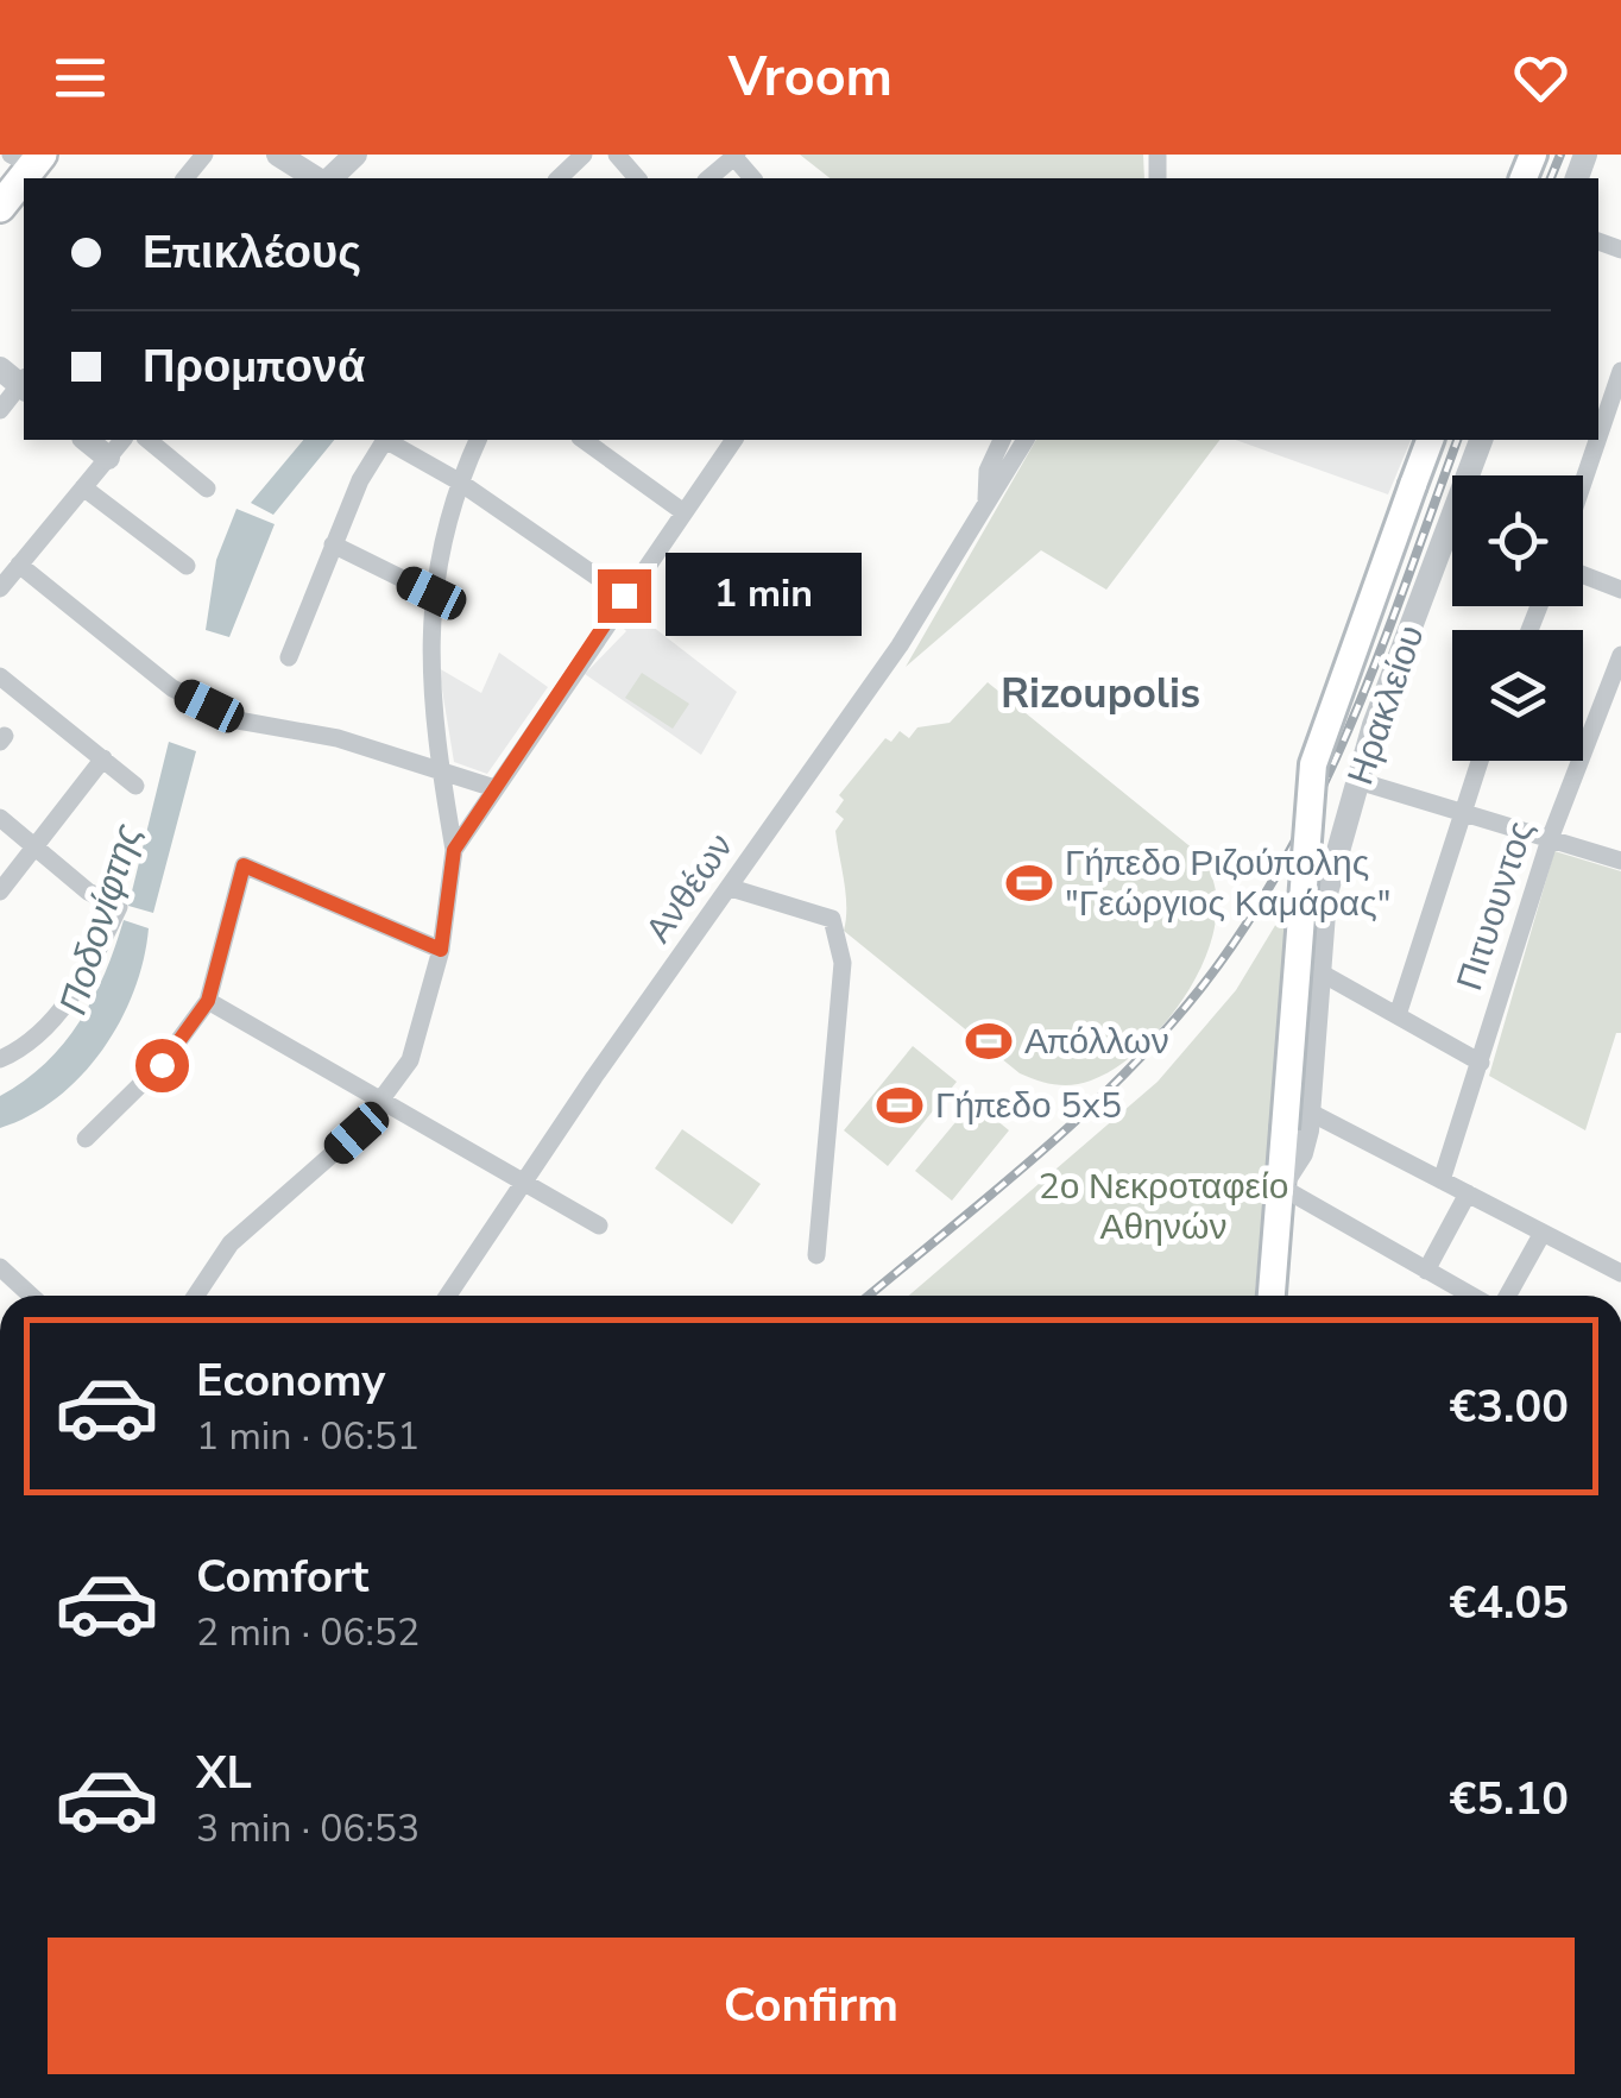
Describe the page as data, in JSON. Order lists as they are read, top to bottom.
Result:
{
  "streets": {
    "main road": ["Ηρακλείου"],
    "street": ["Ανθέων", "Πιτυουντος"]
  },
  "districts": ["Rizoupolis"],
  "water": ["Ποδονίφτης"],
  "parks": ["2ο Νεκροταφείο Αθηνών"],
  "places": {
    "sports": ["Γήπεδο Ριζούπολης \"Γεώργιος Καμάρας\"", "Απόλλων", "Γήπεδο 5x5"]
  },
  "page": {
    "header": "Vroom",
    "banner": ["Επικλέους", "Προμπονά"],
    "bubble": "1 min",
    "list": [
      {
        "name": "Economy",
        "note": "1 min · 06:51",
        "value": "€3.00"
      },
      {
        "name": "Comfort",
        "note": "2 min · 06:52",
        "value": "€4.05"
      },
      {
        "name": "XL",
        "note": "3 min · 06:53",
        "value": "€5.10"
      }
    ],
    "buttons": "Confirm"
  }
}
